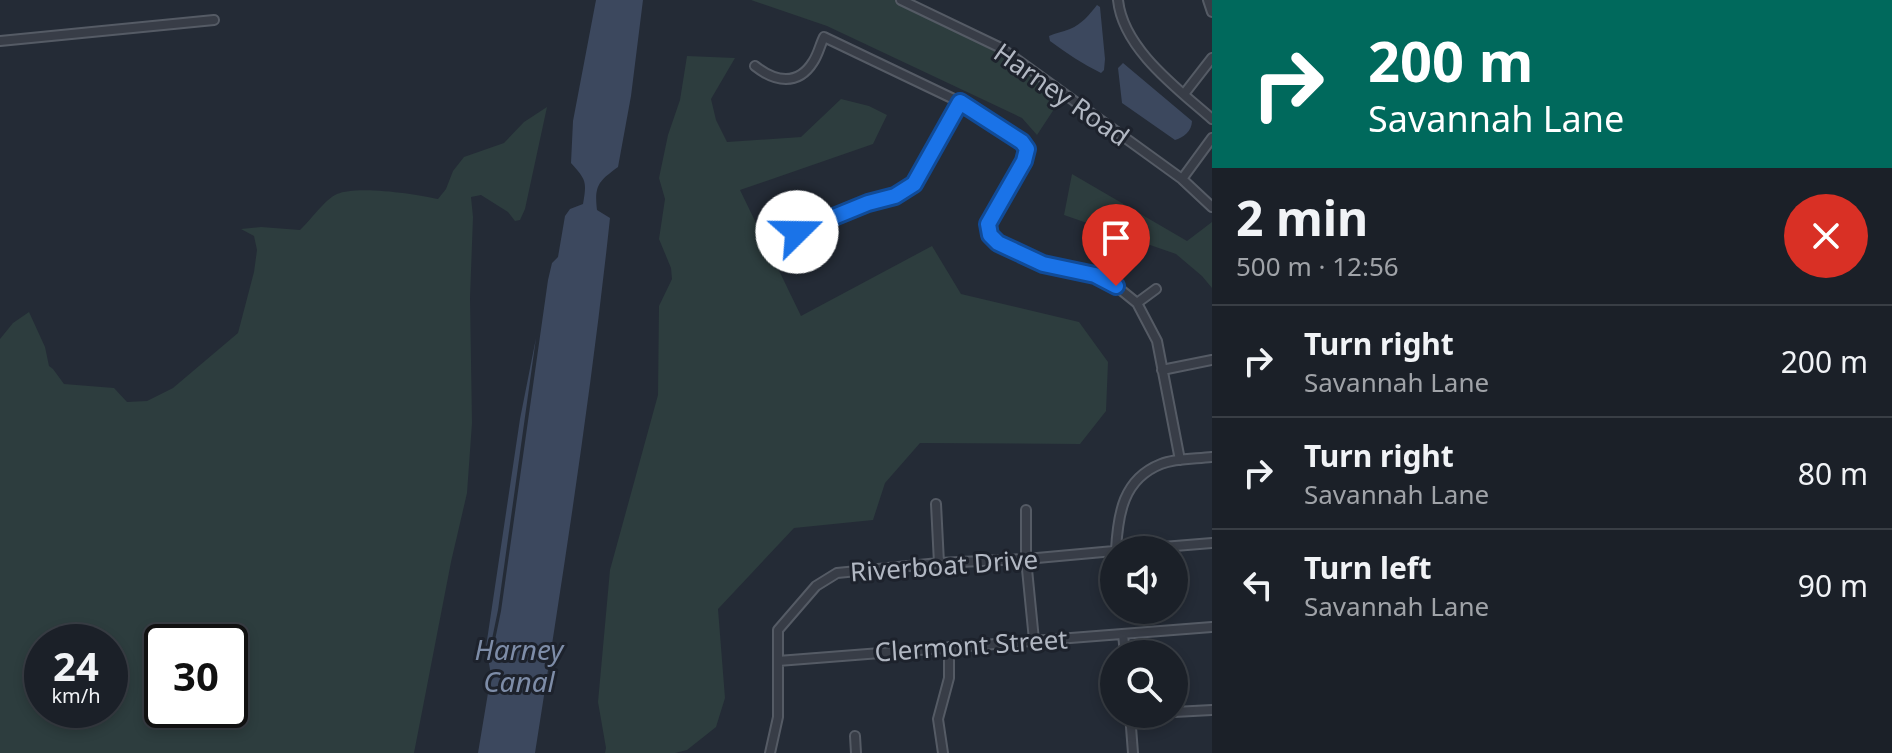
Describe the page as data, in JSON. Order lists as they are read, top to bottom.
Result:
{
  "streets": {
    "street": ["Harney Road", "Riverboat Drive", "Clermont Street"]
  },
  "crossings": [
    ["Riverboat Drive", "Clermont Street"]
  ],
  "water": ["Harney Canal"],
  "page": {
    "turn": ["200 m", "Savannah Lane"],
    "heading": ["2 min", "500 m · 12:56"],
    "list": [
      {
        "name": "Turn right",
        "note": "Savannah Lane",
        "value": "200 m"
      },
      {
        "name": "Turn right",
        "note": "Savannah Lane",
        "value": "80 m"
      },
      {
        "name": "Turn left",
        "note": "Savannah Lane",
        "value": "90 m"
      }
    ],
    "speed": "24 km/h",
    "limit": "30"
  }
}
